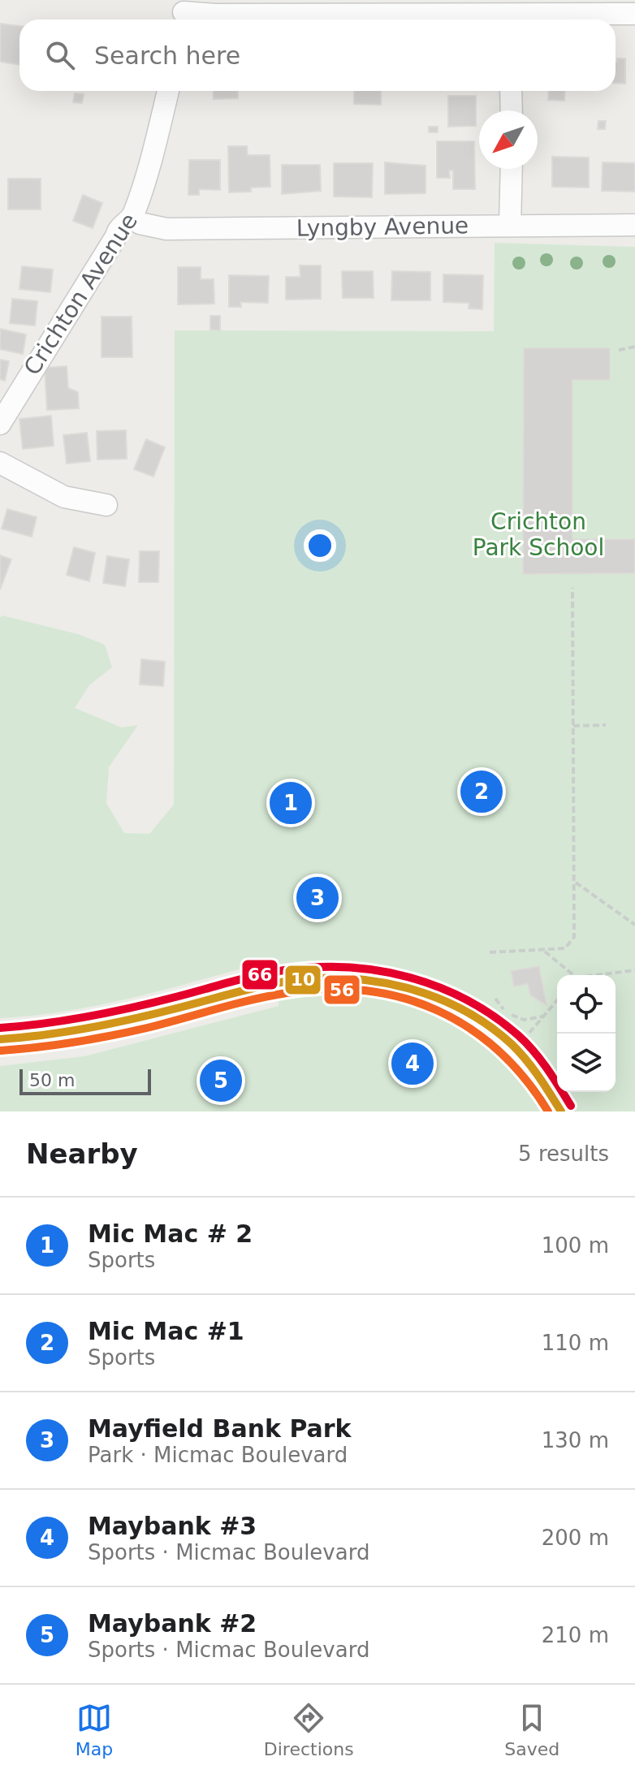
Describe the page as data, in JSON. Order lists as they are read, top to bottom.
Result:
{
  "streets": {
    "street": ["Lyngby Avenue", "Crichton Avenue"]
  },
  "crossings": [
    ["Lyngby Avenue", "Crichton Avenue"]
  ],
  "parks": ["Crichton Park School"],
  "lines": ["transit line 66", "transit line 10", "transit line 56"],
  "scale_bar": "50 m",
  "north": "bottom left",
  "page": {
    "search": "Search here",
    "pins": [
      "2",
      "1",
      "3",
      "4",
      "5"
    ],
    "scale": "50 m",
    "heading": ["Nearby", "5 results"],
    "list": [
      {
        "mark": "1",
        "name": "Mic Mac # 2",
        "note": "Sports",
        "value": "100 m"
      },
      {
        "mark": "2",
        "name": "Mic Mac #1",
        "note": "Sports",
        "value": "110 m"
      },
      {
        "mark": "3",
        "name": "Mayfield Bank Park",
        "note": "Park · Micmac Boulevard",
        "value": "130 m"
      },
      {
        "mark": "4",
        "name": "Maybank #3",
        "note": "Sports · Micmac Boulevard",
        "value": "200 m"
      },
      {
        "mark": "5",
        "name": "Maybank #2",
        "note": "Sports · Micmac Boulevard",
        "value": "210 m"
      }
    ],
    "nav": ["Map", "Directions", "Saved"]
  }
}
